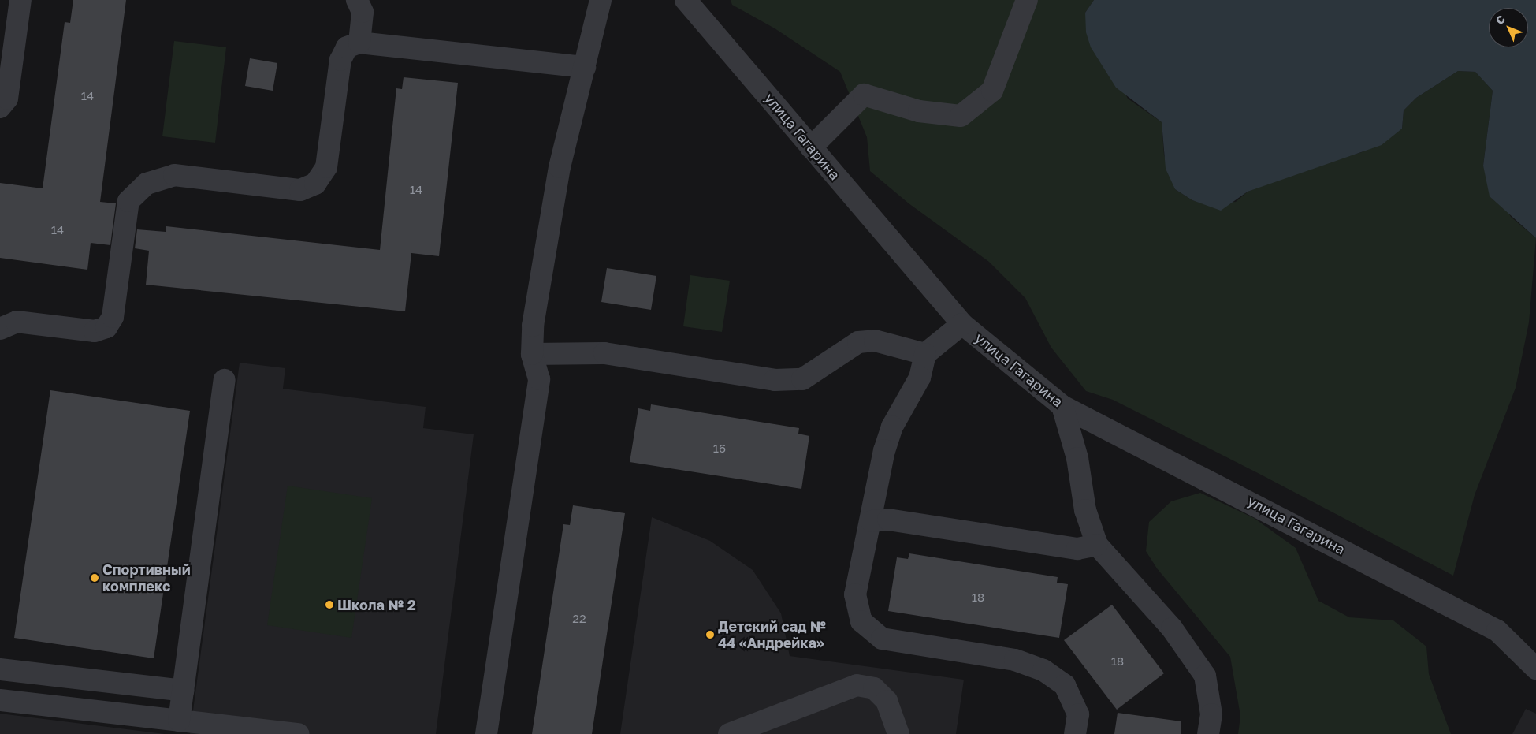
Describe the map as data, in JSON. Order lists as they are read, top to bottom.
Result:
{
  "streets": {
    "street": ["улица Гагарина"]
  },
  "places": ["Спортивный комплекс", "Школа № 2", "Детский сад № 44 «Андрейка»"],
  "house_numbers": [
    "14",
    "14",
    "14",
    "16",
    "18",
    "22",
    "18"
  ],
  "north": "top left"
}
